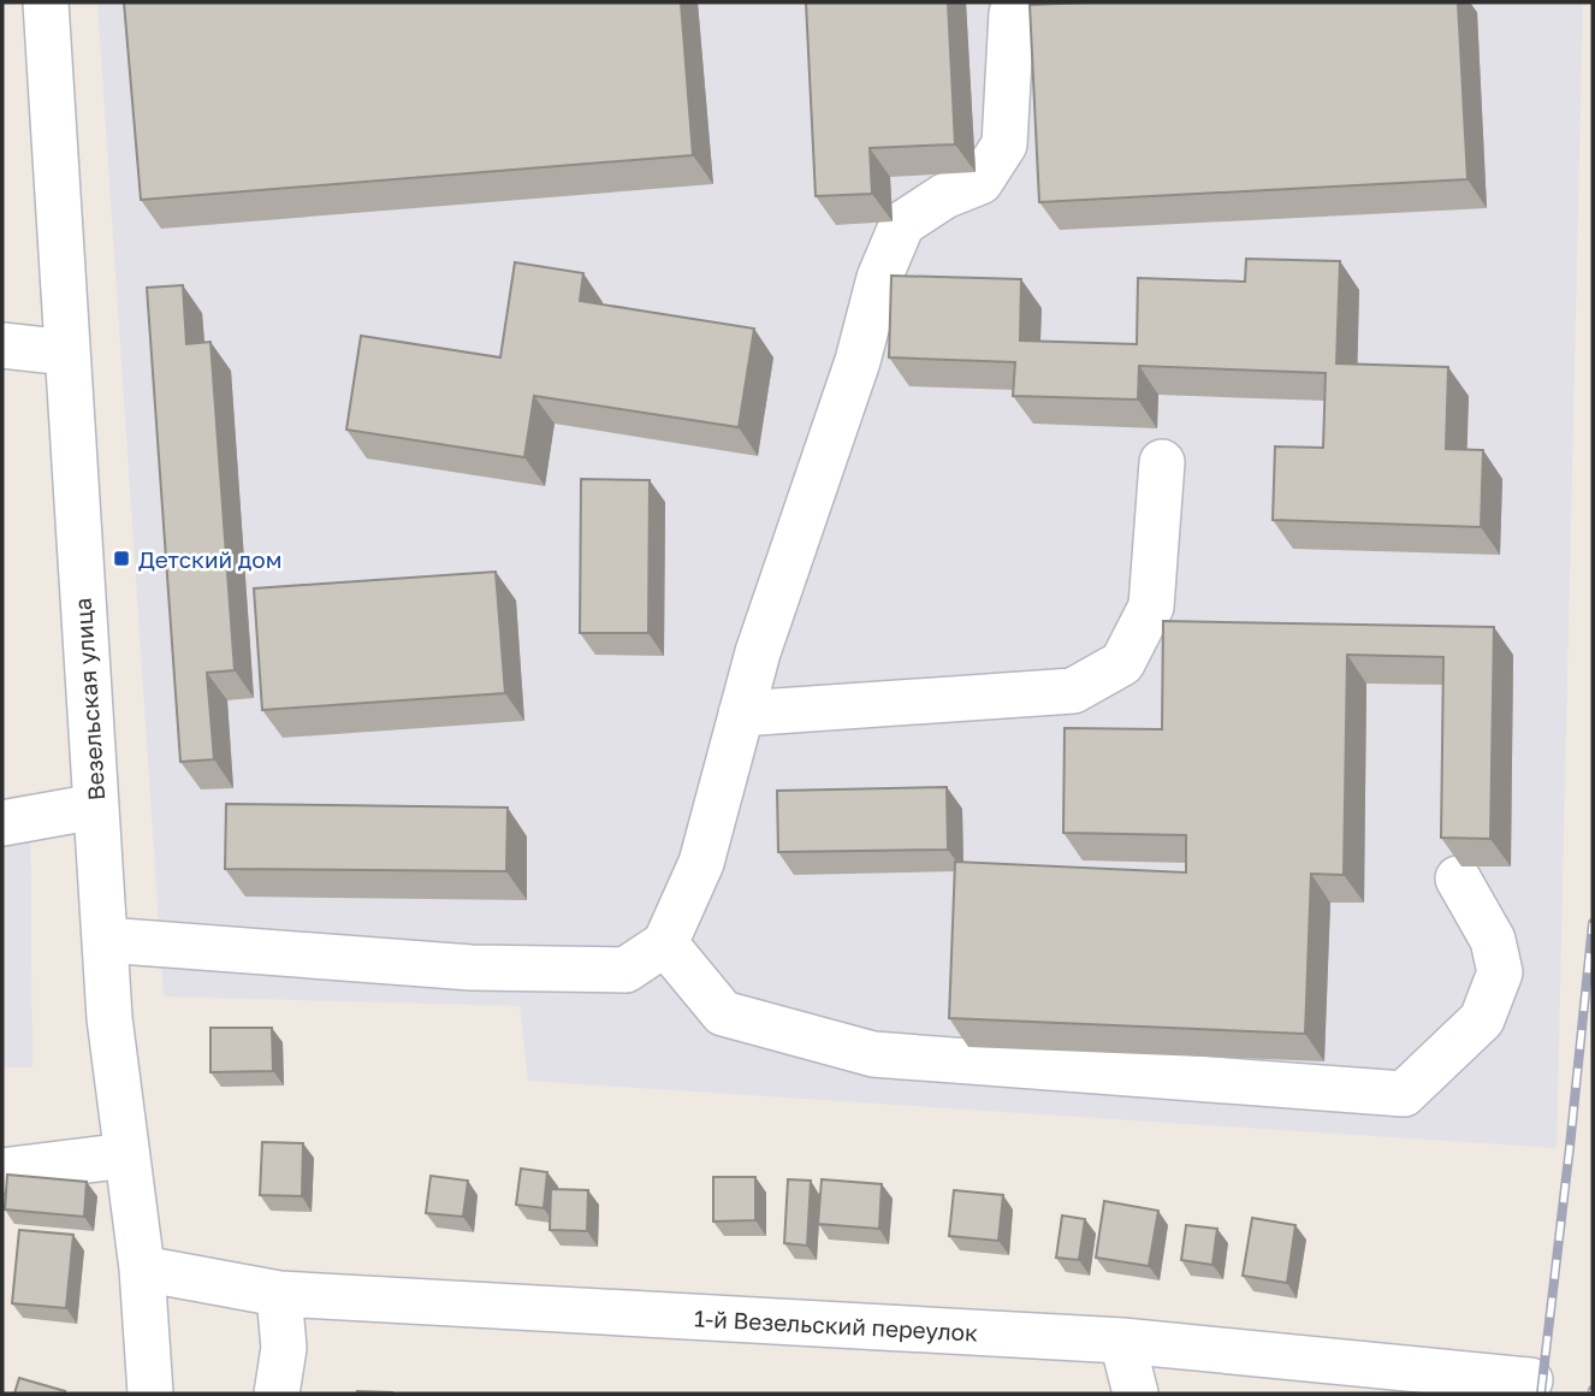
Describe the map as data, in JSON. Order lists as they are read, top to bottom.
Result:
{
  "streets": {
    "street": ["Везельская улица", "1-й Везельский переулок"]
  },
  "crossings": [
    ["Везельская улица", "1-й Везельский переулок"]
  ],
  "places": {
    "transit": ["Детский дом"]
  }
}
